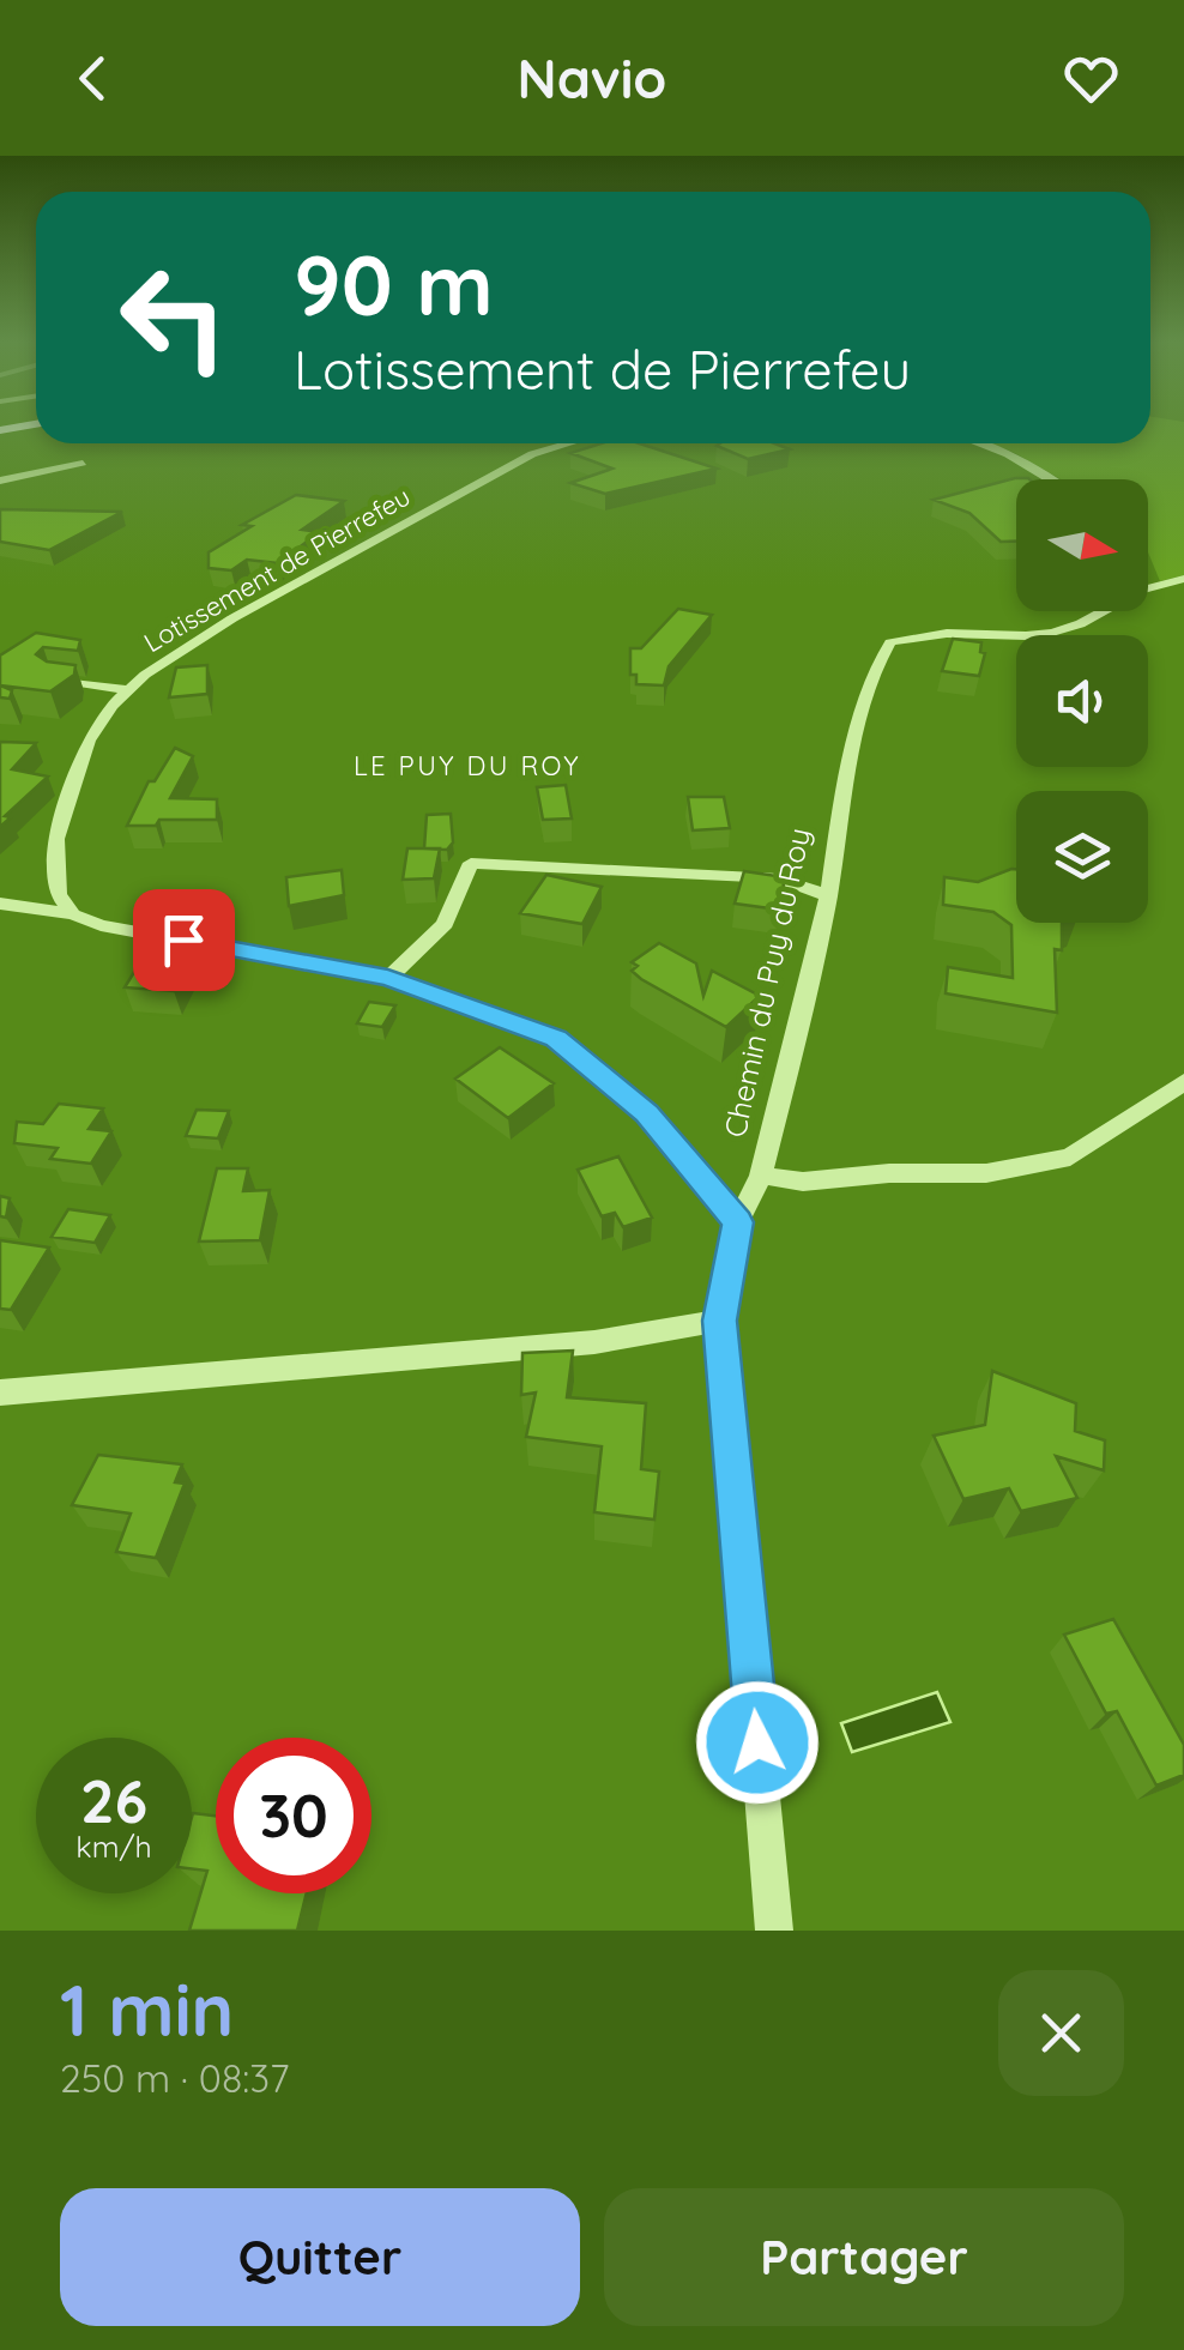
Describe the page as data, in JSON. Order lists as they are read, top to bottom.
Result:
{
  "streets": {
    "street": ["Lotissement de Pierrefeu", "Chemin du Puy du Roy"]
  },
  "districts": ["LE PUY DU ROY"],
  "north": "right",
  "page": {
    "header": "Navio",
    "turn": ["90 m", "Lotissement de Pierrefeu"],
    "speed": "26 km/h",
    "limit": "30",
    "heading": ["1 min", "250 m · 08:37"],
    "buttons": ["Quitter", "Partager"]
  }
}
